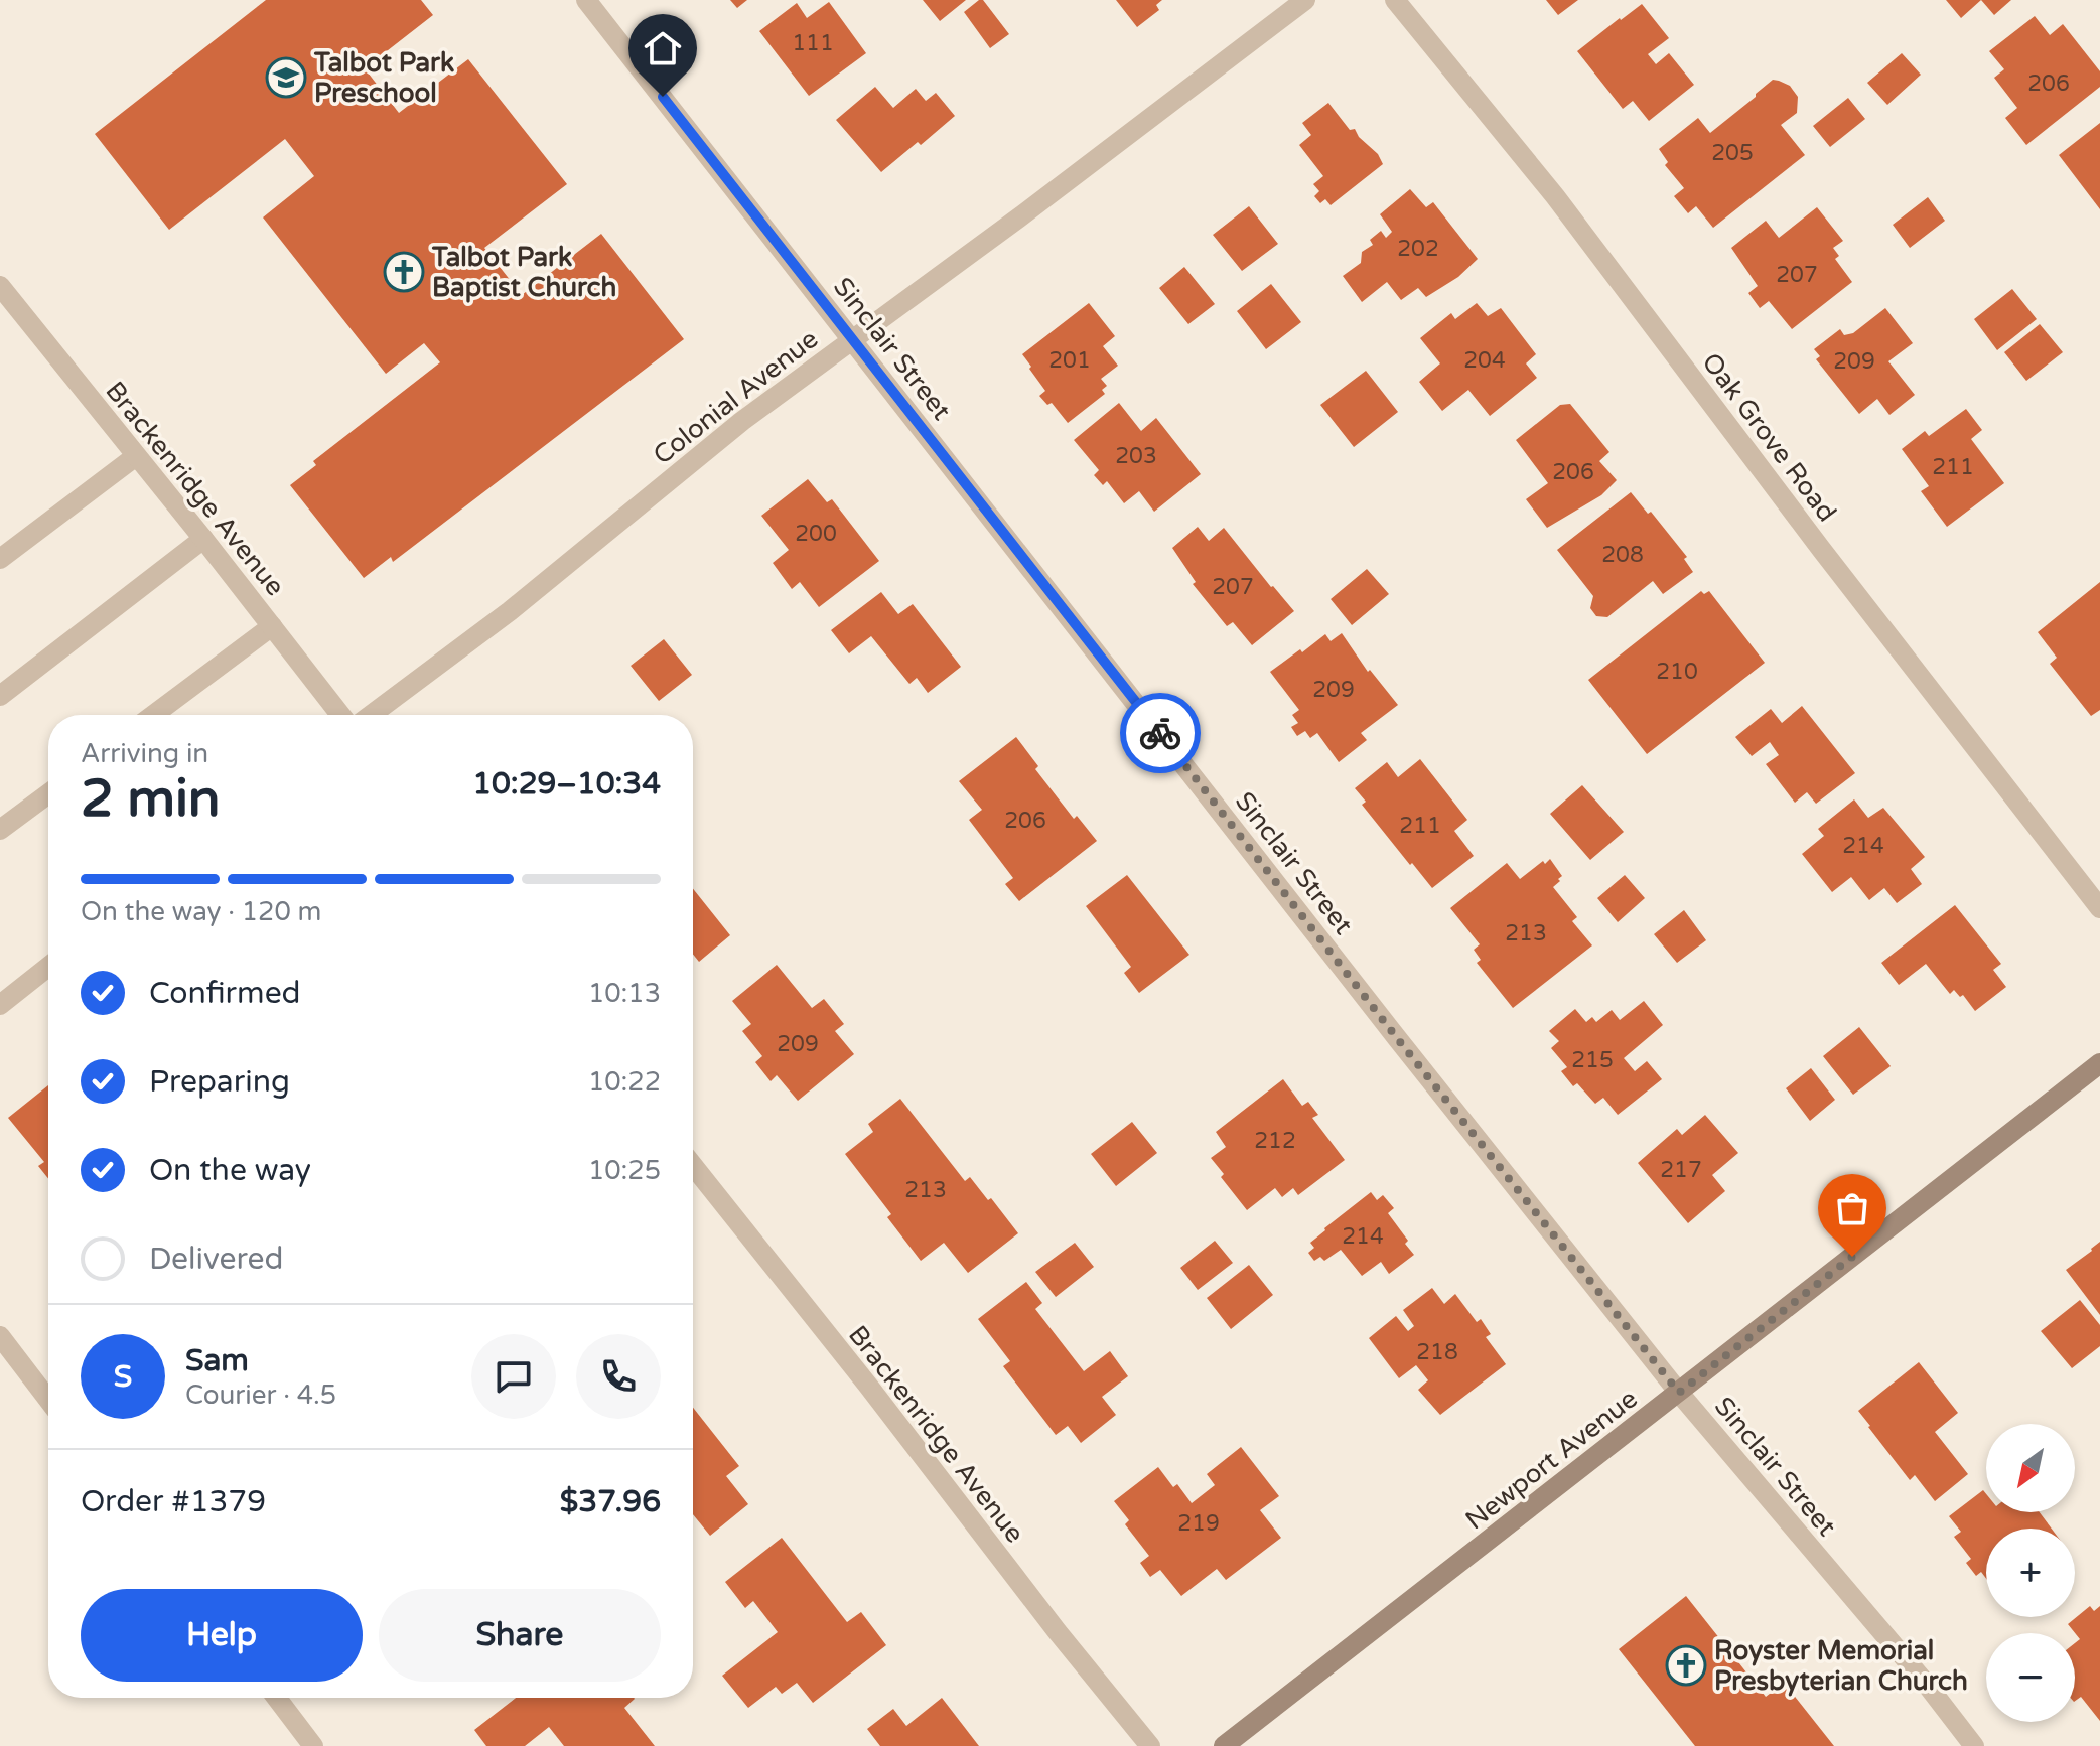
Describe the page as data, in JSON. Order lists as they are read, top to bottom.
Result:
{
  "streets": {
    "street": [
      "Sinclair Street",
      "Colonial Avenue",
      "Oak Grove Road",
      "Brackenridge Avenue",
      "Newport Avenue"
    ]
  },
  "crossings": [
    ["Sinclair Street", "Colonial Avenue"],
    ["Sinclair Street", "Newport Avenue"]
  ],
  "places": {
    "school or university": ["Talbot Park Preschool"],
    "church": ["Talbot Park Baptist Church", "Royster Memorial Presbyterian Church"]
  },
  "house_numbers": [
    "111",
    "206",
    "205",
    "202",
    "207",
    "201",
    "204",
    "209",
    "203",
    "211",
    "206",
    "200",
    "208",
    "207",
    "210",
    "209",
    "206",
    "211",
    "214",
    "213",
    "209",
    "215",
    "212",
    "217",
    "213",
    "214",
    "218",
    "219"
  ],
  "north": "bottom left",
  "page": {
    "heading": ["2 min", "Arriving in", "10:29–10:34"],
    "panel": [
      "Sam",
      "Courier · 4.5",
      "Order #1379",
      "$37.96"
    ],
    "bar": "On the way · 120 m",
    "list": [
      ["Confirmed", "10:13"],
      ["Preparing", "10:22"],
      ["On the way", "10:25"],
      "Delivered"
    ],
    "round": "S",
    "map_buttons": ["+", "−"],
    "buttons": ["Help", "Share"]
  }
}
